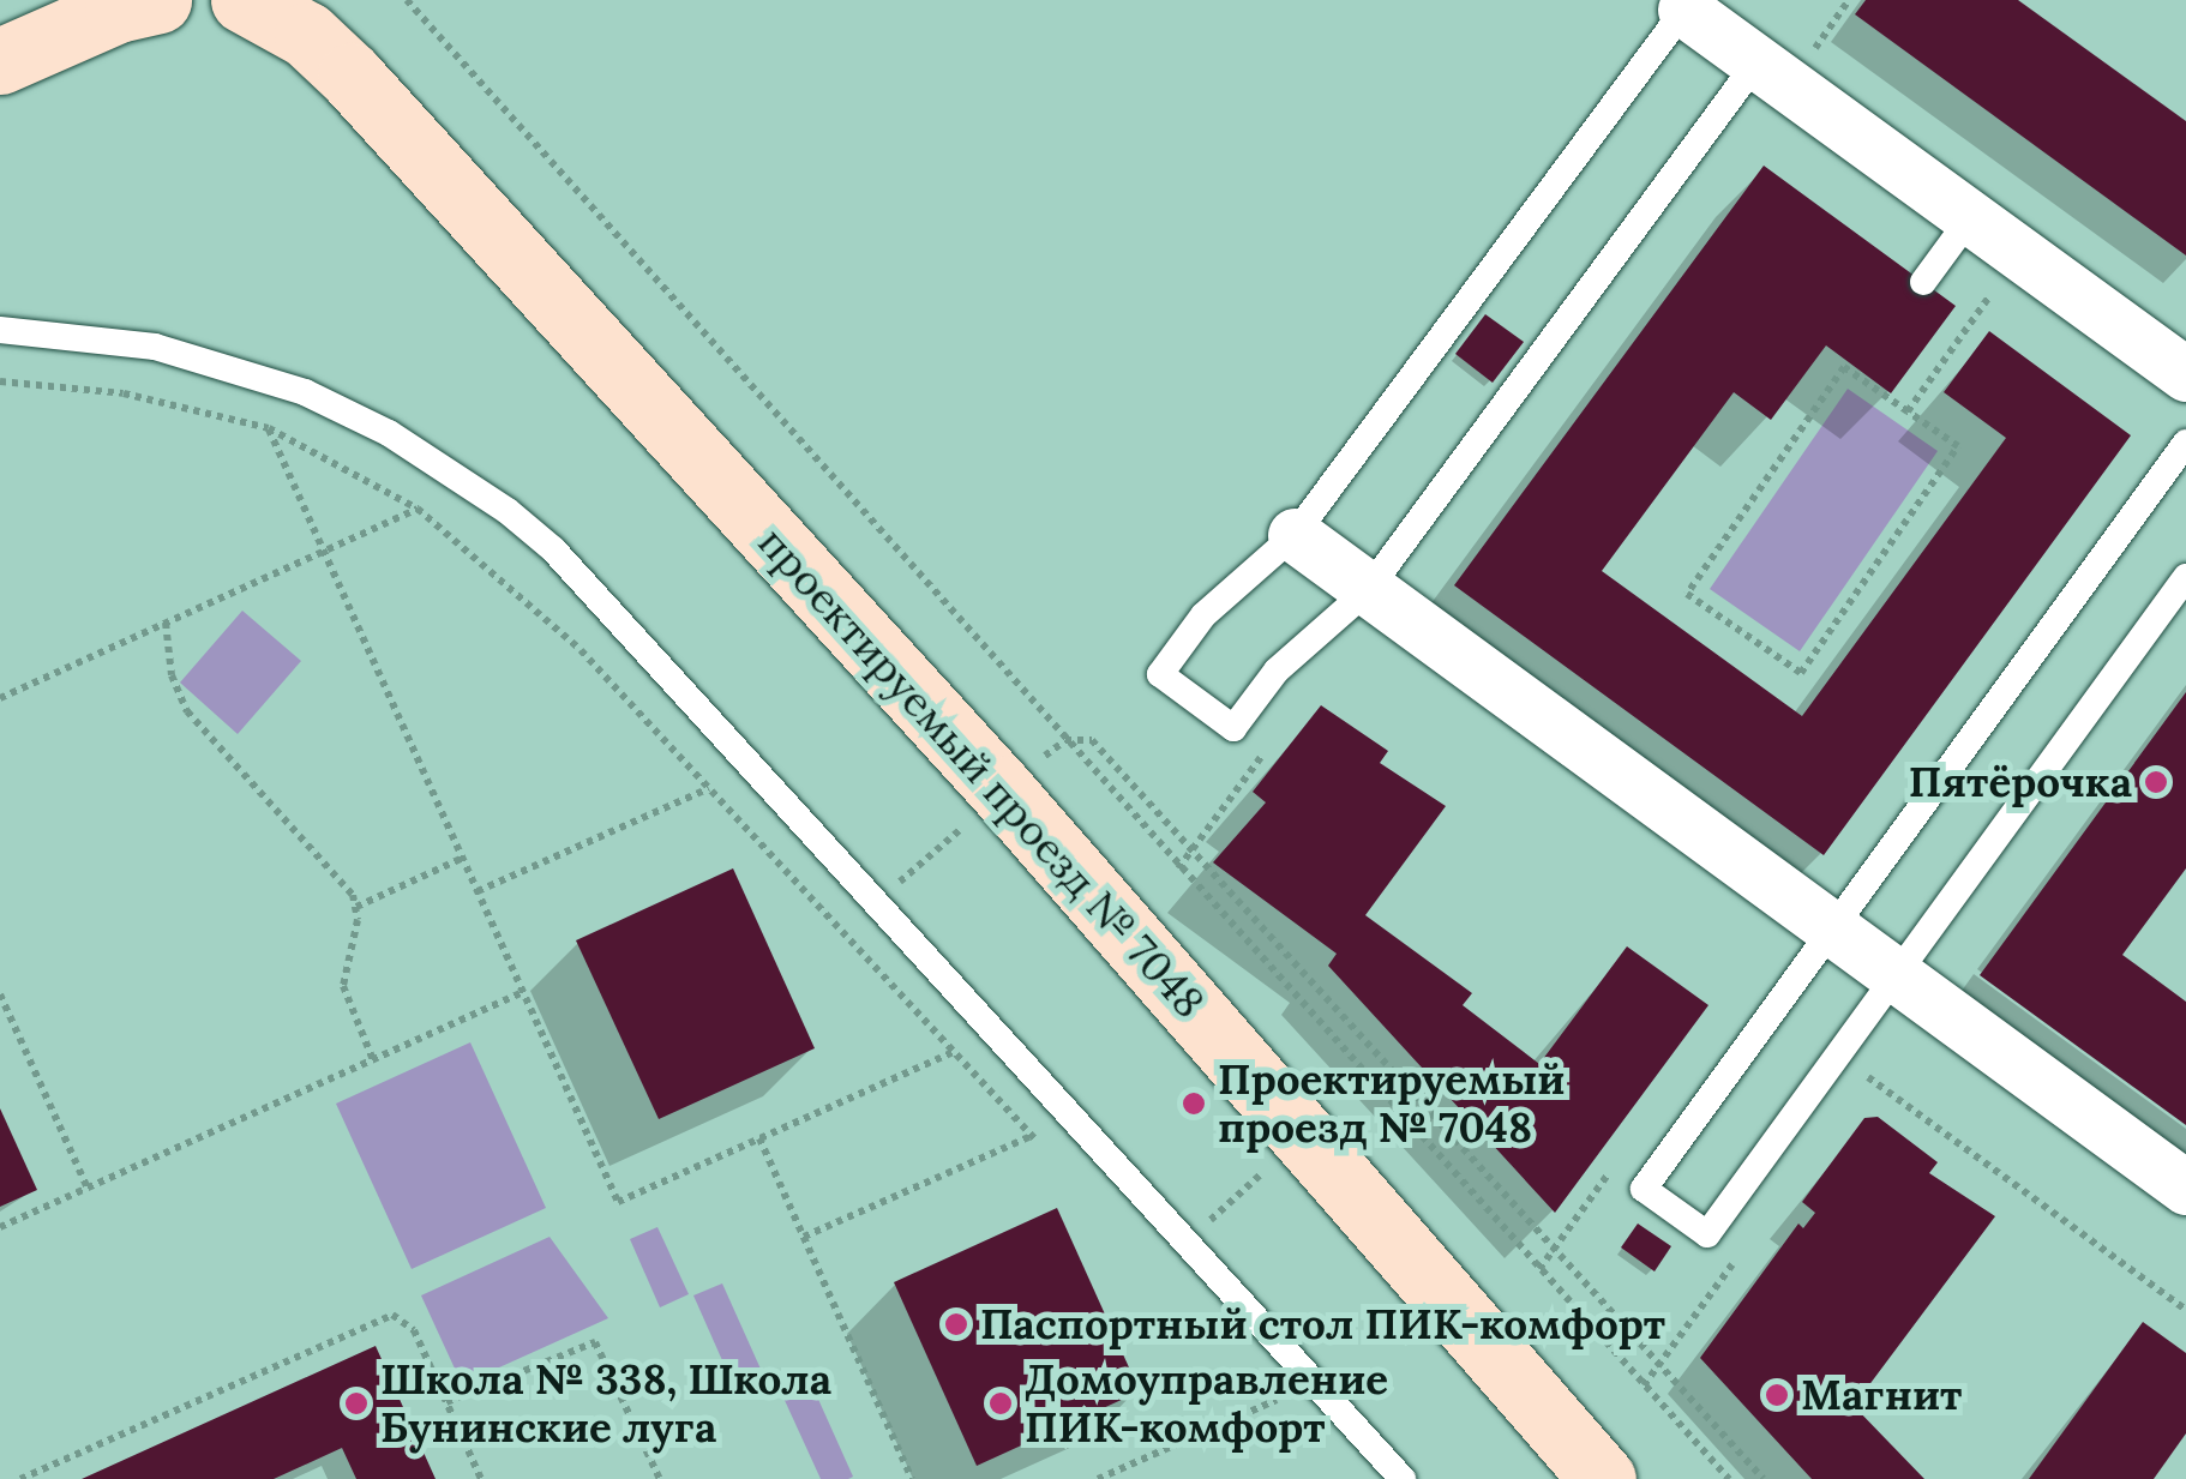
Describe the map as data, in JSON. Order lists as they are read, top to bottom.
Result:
{
  "streets": {
    "main road": ["проектируемый проезд № 7048"]
  },
  "places": [
    "Пятёрочка",
    "Проектируемый проезд № 7048",
    "Паспортный стол ПИК-комфорт",
    "Магнит",
    "Школа № 338, Школа Бунинские луга",
    "Домоуправление ПИК-комфорт"
  ]
}
